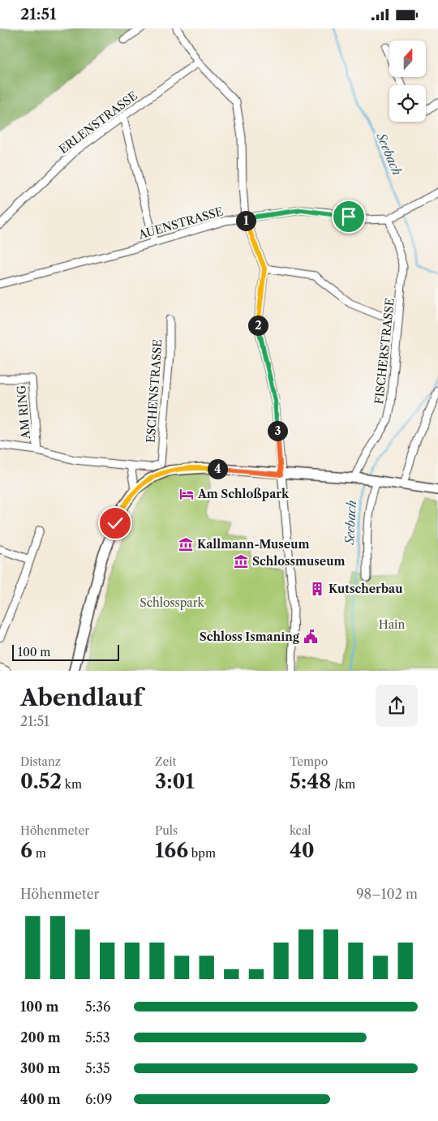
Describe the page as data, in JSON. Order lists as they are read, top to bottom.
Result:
{
  "streets": {
    "street": [
      "ERLENSTRASSE",
      "AUENSTRASSE",
      "FISCHERSTRASSE",
      "ESCHENSTRASSE",
      "AM RING"
    ]
  },
  "crossings": [
    ["AUENSTRASSE", "FISCHERSTRASSE"]
  ],
  "water": ["Seebach"],
  "parks": ["Schlosspark", "Hain"],
  "places": {
    "hotel": ["Am Schloßpark"],
    "museum": ["Kallmann-Museum", "Schlossmuseum"],
    "building": ["Kutscherbau"],
    "public building": ["Schloss Ismaning"]
  },
  "scale_bar": "100 m",
  "north": "top",
  "page": {
    "status": "21:51",
    "pins": [
      "1",
      "2",
      "3",
      "4"
    ],
    "scale": "100 m",
    "heading": ["Abendlauf", "21:51"],
    "stats": [
      ["Distanz", "0.52 km"],
      ["Zeit", "3:01"],
      ["Tempo", "5:48 /km"],
      ["Höhenmeter", "6 m"],
      ["Puls", "166 bpm"],
      ["kcal", "40"]
    ],
    "chart": ["Höhenmeter", "98–102 m"],
    "list": [
      {
        "name": "100 m",
        "note": "5:36"
      },
      {
        "name": "200 m",
        "note": "5:53"
      },
      {
        "name": "300 m",
        "note": "5:35"
      },
      {
        "name": "400 m",
        "note": "6:09"
      }
    ]
  }
}
